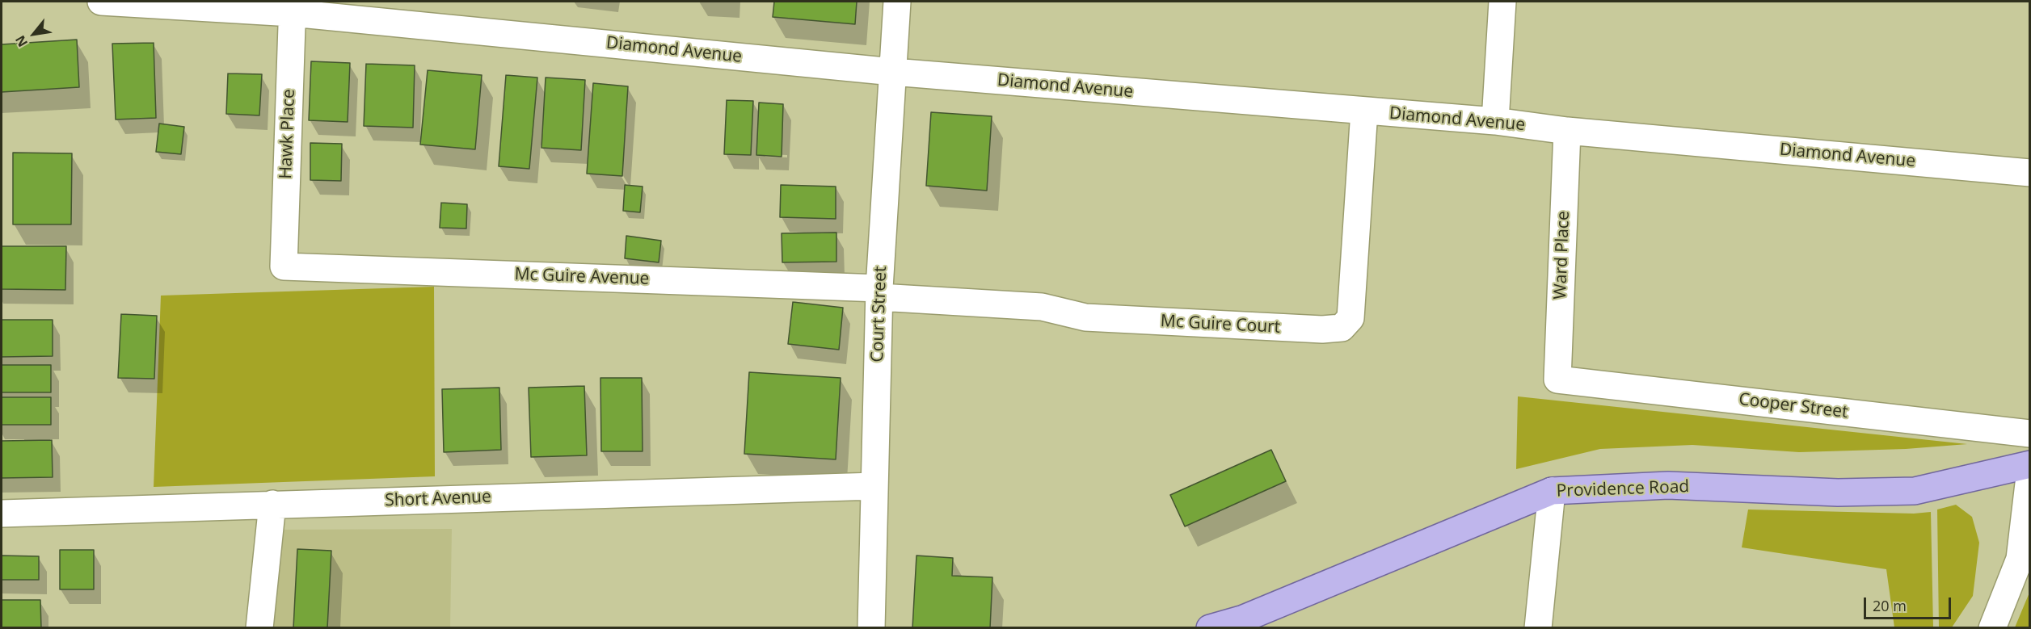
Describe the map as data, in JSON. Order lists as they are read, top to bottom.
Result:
{
  "streets": {
    "main road": ["Providence Road"],
    "street": [
      "Diamond Avenue",
      "Hawk Place",
      "Ward Place",
      "Mc Guire Avenue",
      "Court Street",
      "Mc Guire Court",
      "Cooper Street",
      "Short Avenue"
    ]
  },
  "crossings": [
    ["Diamond Avenue", "Hawk Place"],
    ["Diamond Avenue", "Ward Place"],
    ["Diamond Avenue", "Court Street"],
    ["Diamond Avenue", "Mc Guire Court"],
    ["Hawk Place", "Mc Guire Avenue"],
    ["Ward Place", "Cooper Street"],
    ["Mc Guire Avenue", "Court Street"],
    ["Mc Guire Avenue", "Mc Guire Court"],
    ["Court Street", "Mc Guire Court"],
    ["Court Street", "Short Avenue"]
  ],
  "scale_bar": "20 m",
  "north": "bottom left"
}
